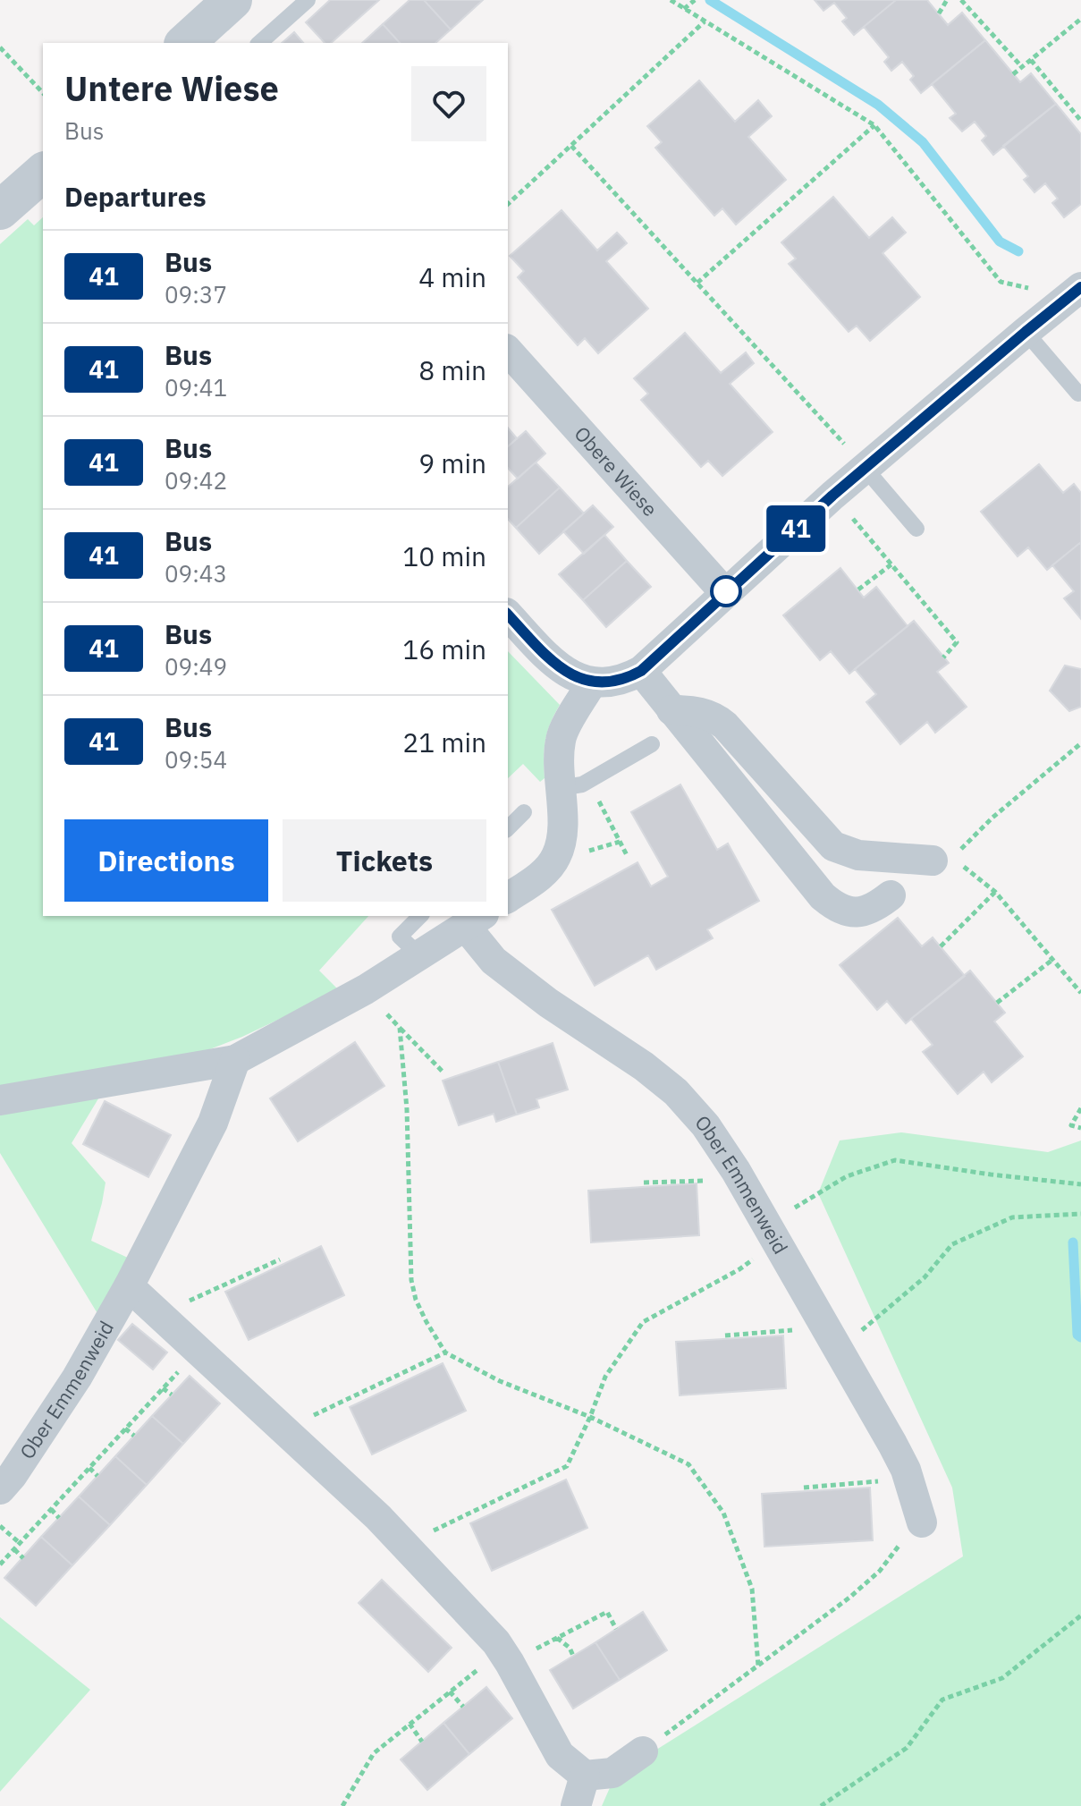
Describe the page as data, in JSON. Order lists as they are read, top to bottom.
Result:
{
  "streets": {
    "street": ["Obere Wiese", "Ober Emmenweid"]
  },
  "lines": ["bus line 41"],
  "page": {
    "on_map": "41",
    "heading": [
      ["Untere Wiese", "Bus"],
      "Departures"
    ],
    "list": [
      {
        "mark": "41",
        "name": "Bus",
        "note": "09:37",
        "value": "4 min"
      },
      {
        "mark": "41",
        "name": "Bus",
        "note": "09:41",
        "value": "8 min"
      },
      {
        "mark": "41",
        "name": "Bus",
        "note": "09:42",
        "value": "9 min"
      },
      {
        "mark": "41",
        "name": "Bus",
        "note": "09:43",
        "value": "10 min"
      },
      {
        "mark": "41",
        "name": "Bus",
        "note": "09:49",
        "value": "16 min"
      },
      {
        "mark": "41",
        "name": "Bus",
        "note": "09:54",
        "value": "21 min"
      }
    ],
    "buttons": ["Directions", "Tickets"]
  }
}
